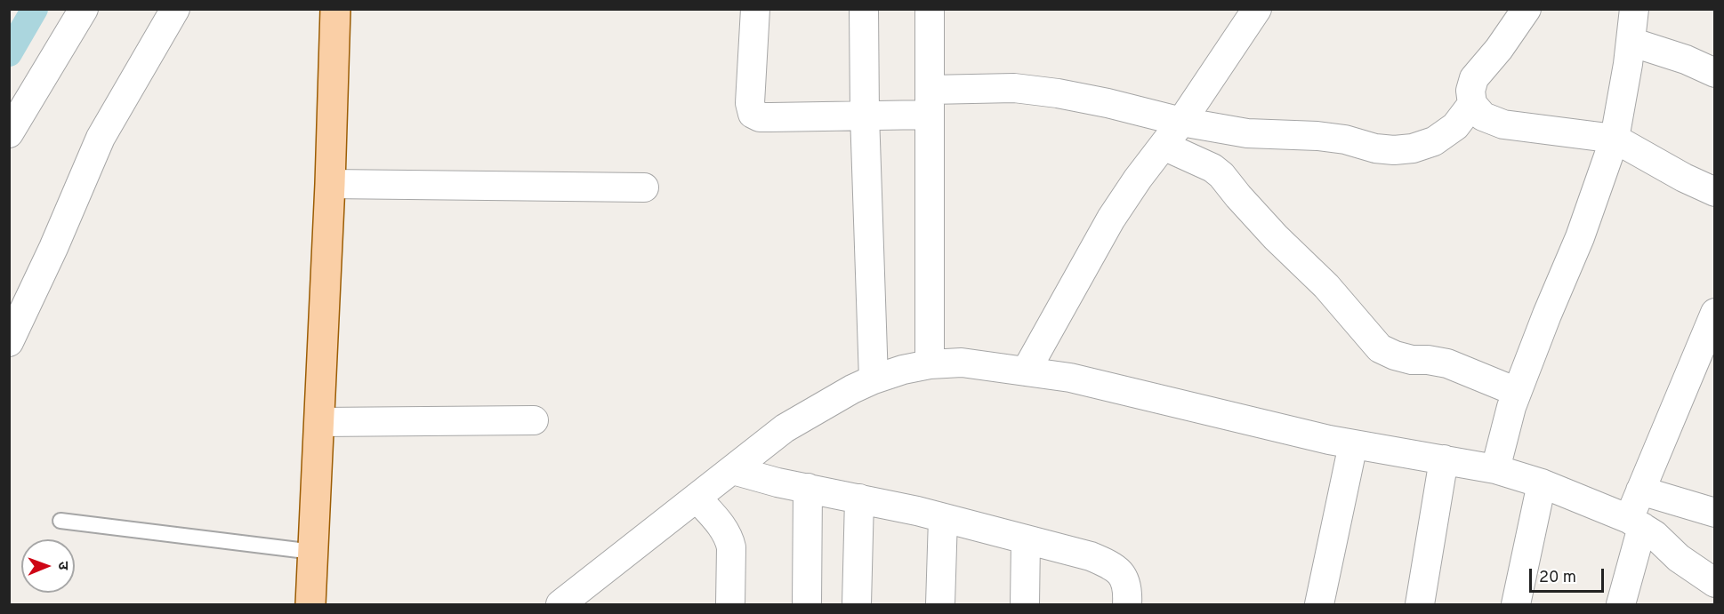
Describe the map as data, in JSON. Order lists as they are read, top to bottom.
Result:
{
  "scale_bar": "20 m",
  "north": "right"
}
